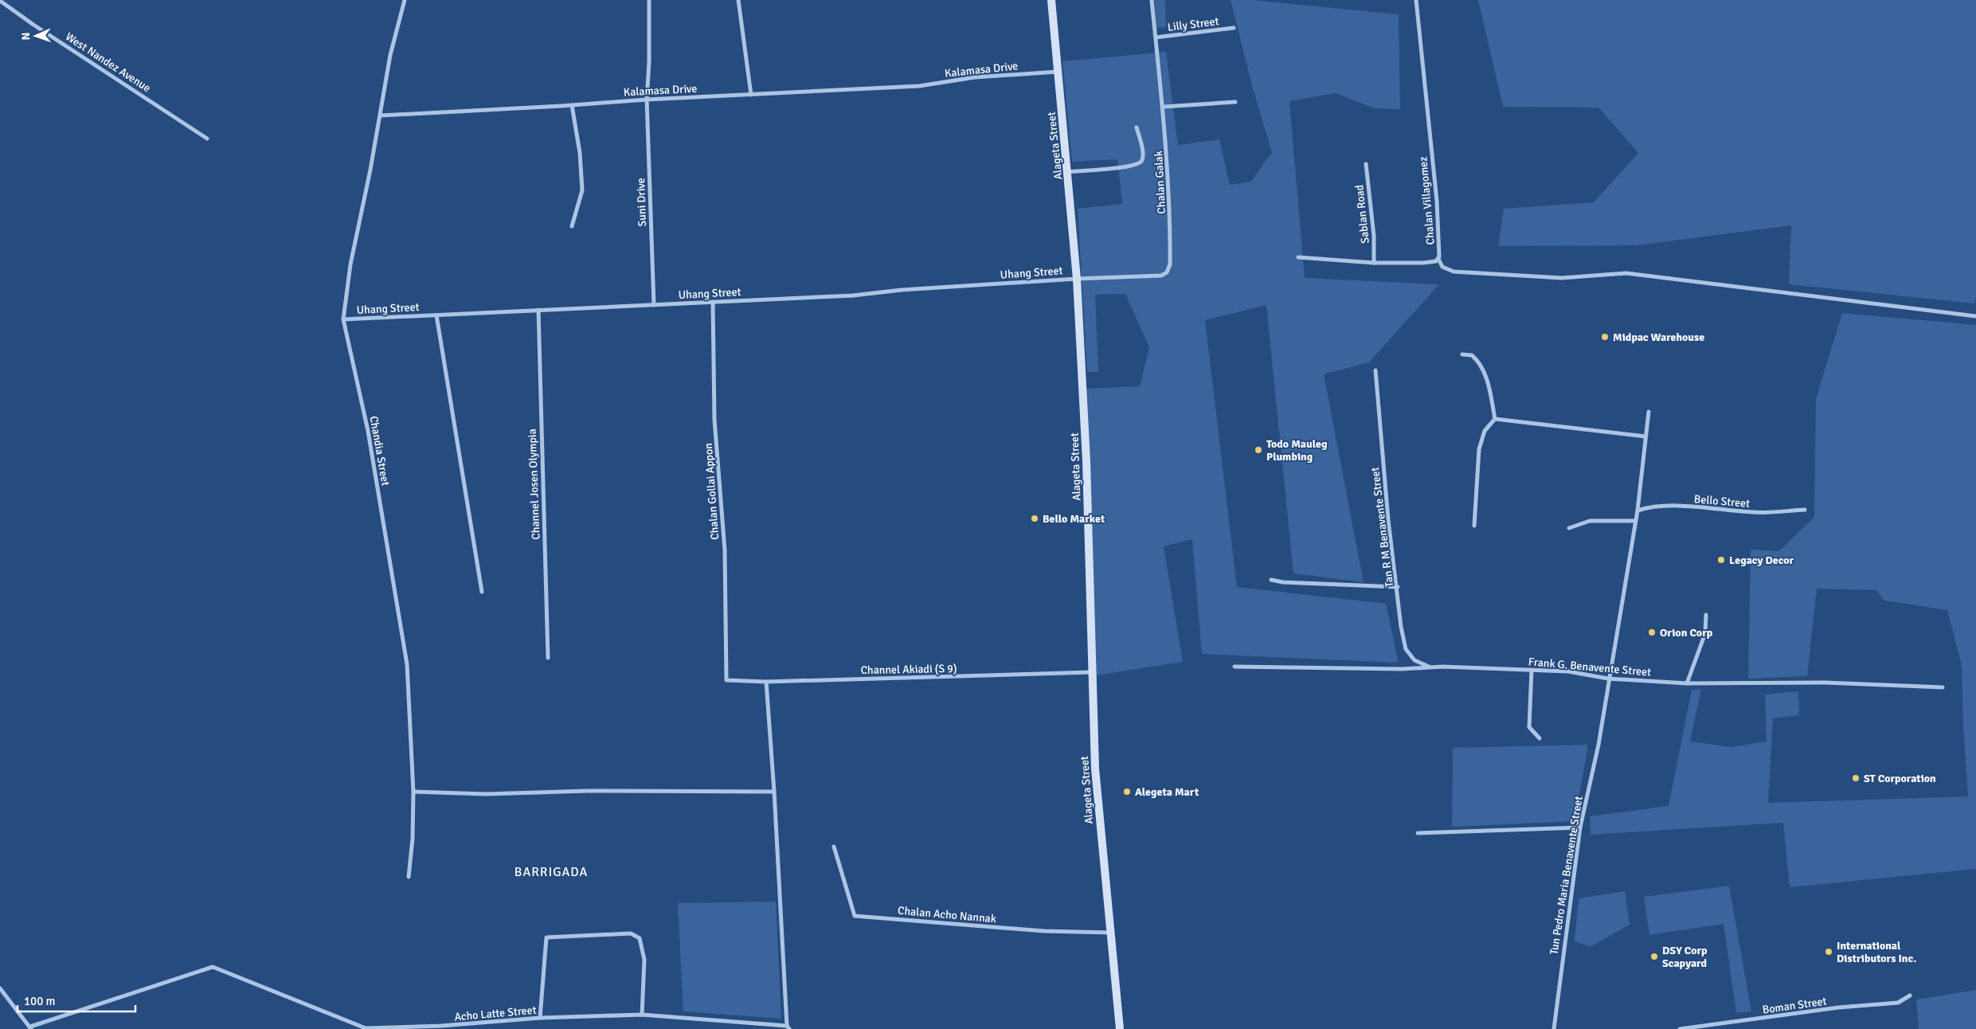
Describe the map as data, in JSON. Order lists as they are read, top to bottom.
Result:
{
  "streets": {
    "main road": ["Alageta Street"],
    "street": [
      "Lilly Street",
      "West Nandez Avenue",
      "Kalamasa Drive",
      "Chalan Galak",
      "Chalan Villagomez",
      "Suni Drive",
      "Sablan Road",
      "Uhang Street",
      "Chandia Street",
      "Channel Josen Olympia",
      "Chalan Gollai Appon",
      "Bello Street",
      "Tan R M Benavente Street",
      "Frank G. Benavente Street",
      "Channel Akiadi (S 9)",
      "Tun Pedro Maria Benavente Street",
      "Chalan Acho Nannak",
      "Boman Street",
      "Acho Latte Street"
    ]
  },
  "crossings": [
    ["Lilly Street", "Chalan Galak"],
    ["Kalamasa Drive", "Alageta Street"],
    ["Kalamasa Drive", "Suni Drive"],
    ["Kalamasa Drive", "Chandia Street"],
    ["Alageta Street", "Chalan Galak"],
    ["Alageta Street", "Uhang Street"],
    ["Alageta Street", "Channel Akiadi (S 9)"],
    ["Alageta Street", "Chalan Acho Nannak"],
    ["Chalan Galak", "Uhang Street"],
    ["Chalan Villagomez", "Sablan Road"],
    ["Suni Drive", "Uhang Street"],
    ["Uhang Street", "Chandia Street"],
    ["Uhang Street", "Channel Josen Olympia"],
    ["Uhang Street", "Chalan Gollai Appon"],
    ["Chalan Gollai Appon", "Channel Akiadi (S 9)"],
    ["Bello Street", "Tun Pedro Maria Benavente Street"],
    ["Tan R M Benavente Street", "Frank G. Benavente Street"],
    ["Frank G. Benavente Street", "Tun Pedro Maria Benavente Street"]
  ],
  "districts": ["BARRIGADA"],
  "places": [
    "Midpac Warehouse",
    "Todo Mauleg Plumbing",
    "Bello Market",
    "Legacy Decor",
    "Orion Corp",
    "ST Corporation",
    "Alegeta Mart",
    "International Distributors Inc.",
    "DSY Corp Scapyard"
  ],
  "scale_bar": "100 m",
  "north": "left"
}
